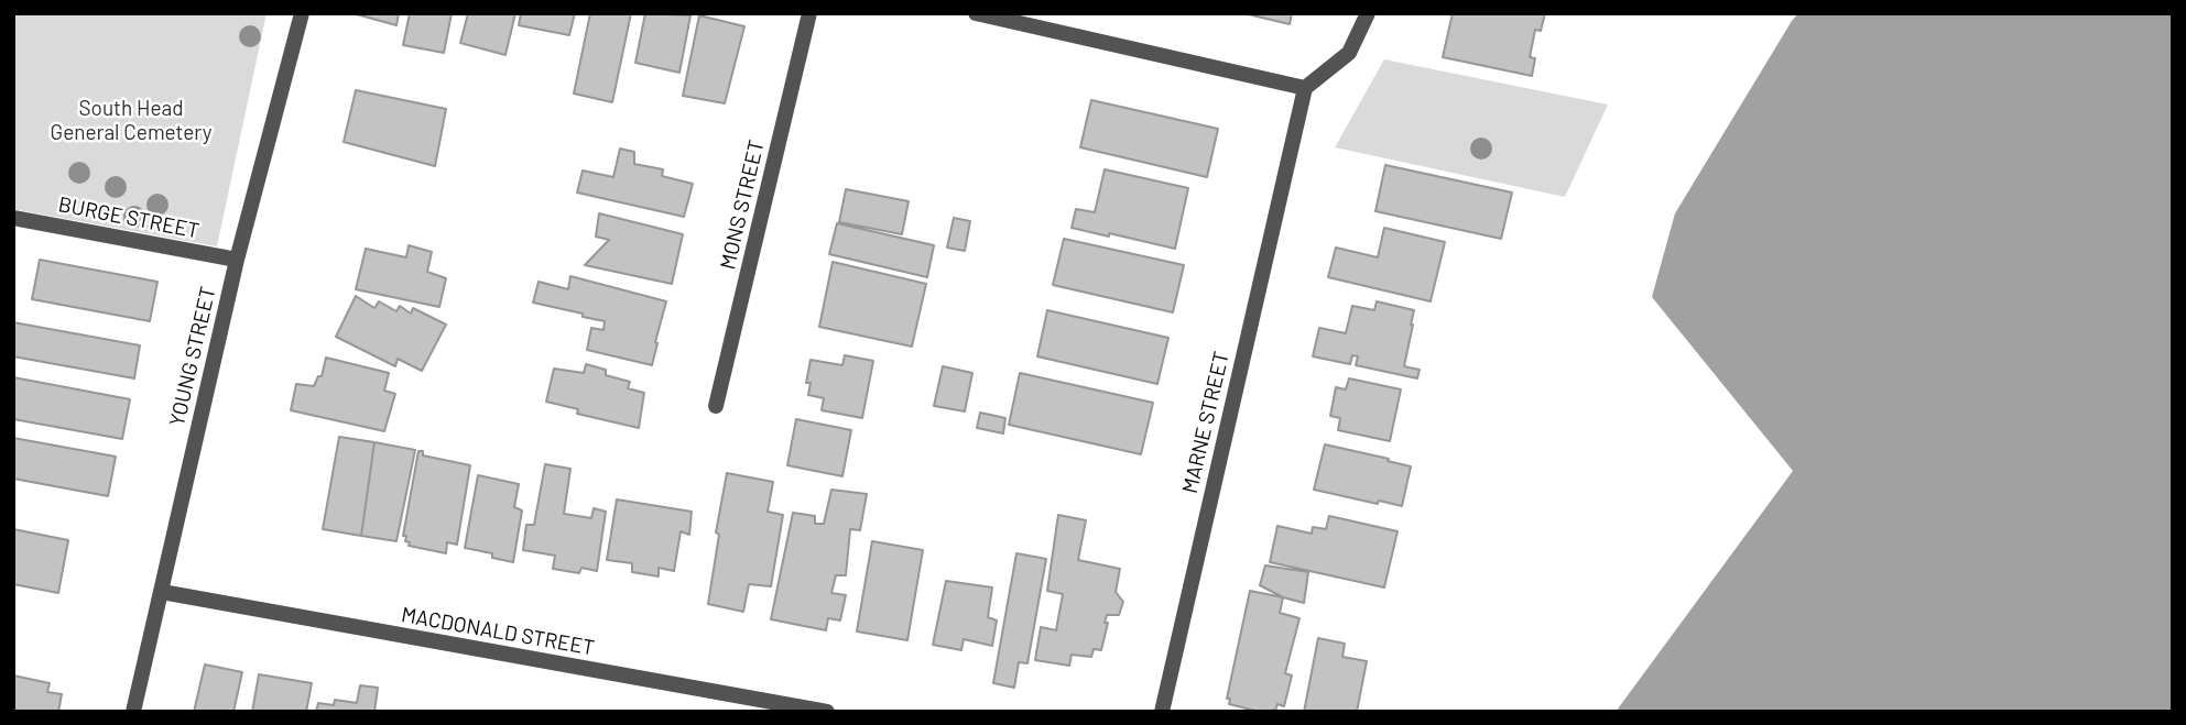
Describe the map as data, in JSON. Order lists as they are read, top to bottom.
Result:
{
  "streets": {
    "street": [
      "MONS STREET",
      "BURGE STREET",
      "YOUNG STREET",
      "MARNE STREET",
      "MACDONALD STREET"
    ]
  },
  "crossings": [
    ["BURGE STREET", "YOUNG STREET"],
    ["YOUNG STREET", "MACDONALD STREET"]
  ],
  "parks": ["South Head General Cemetery"]
}
